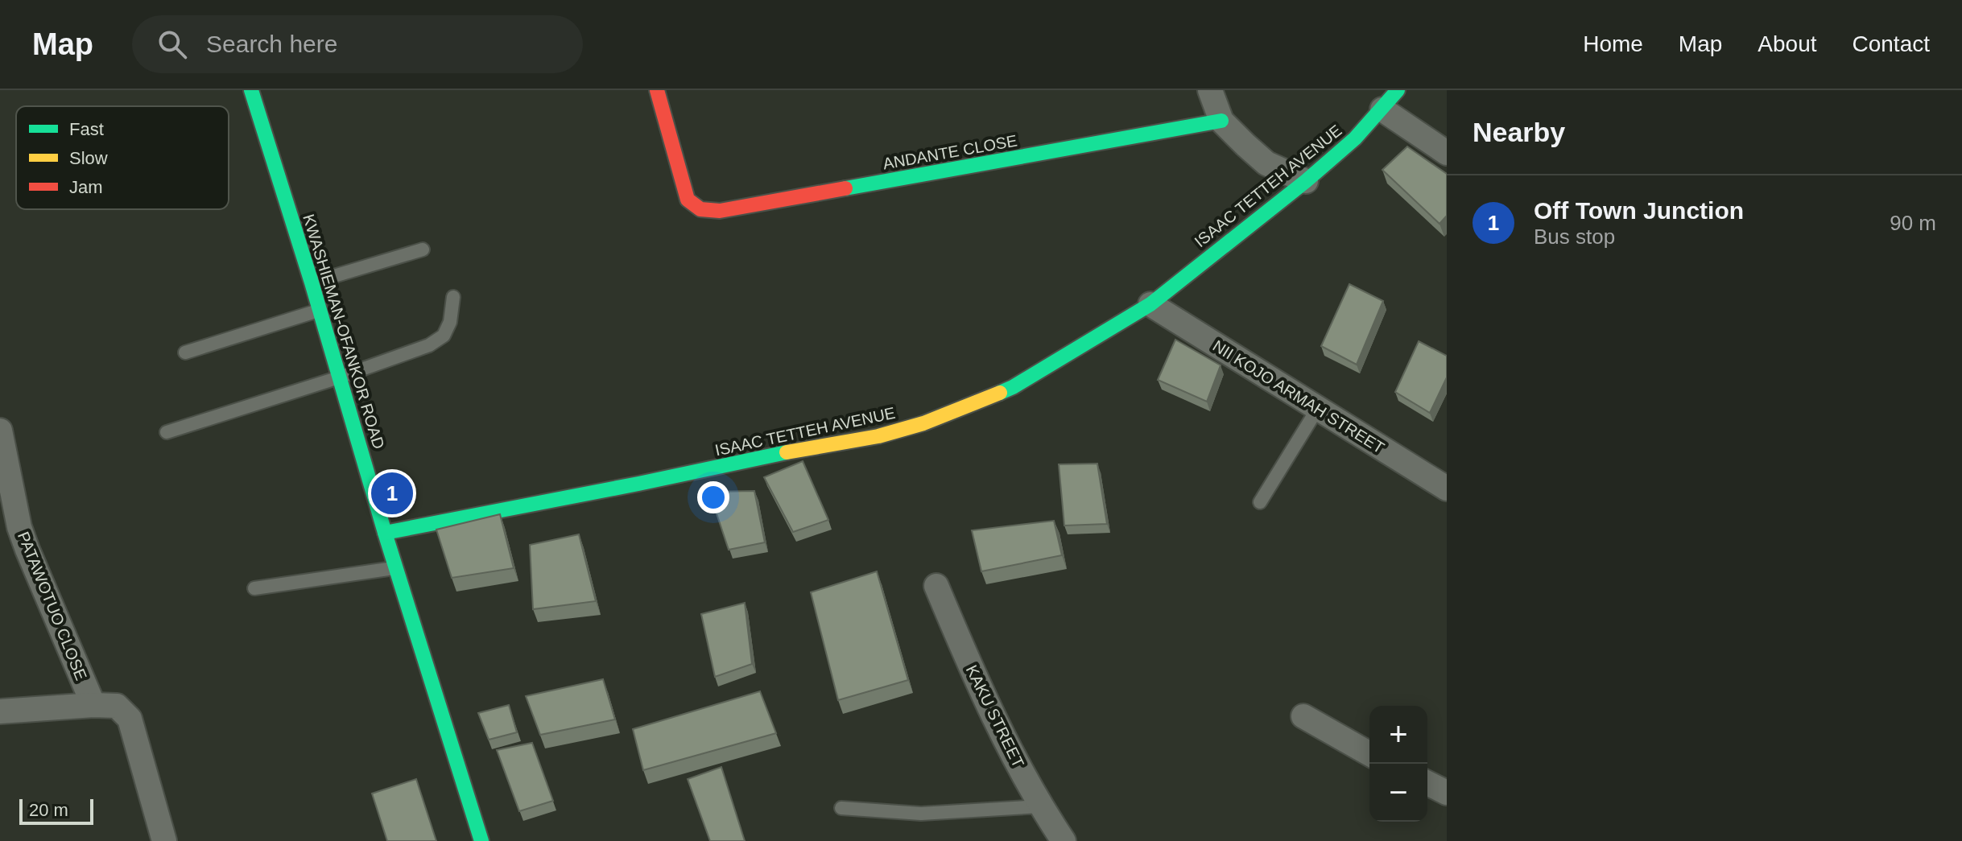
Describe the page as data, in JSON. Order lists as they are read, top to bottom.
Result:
{
  "streets": {
    "street": [
      "ANDANTE CLOSE",
      "ISAAC TETTEH AVENUE",
      "KWASHIEMAN-OFANKOR ROAD",
      "NII KOJO ARMAH STREET",
      "PATAWOTUO CLOSE",
      "KAKU STREET"
    ]
  },
  "crossings": [
    ["ISAAC TETTEH AVENUE", "KWASHIEMAN-OFANKOR ROAD"],
    ["ISAAC TETTEH AVENUE", "NII KOJO ARMAH STREET"]
  ],
  "legend": ["Fast", "Slow", "Jam"],
  "scale_bar": "20 m",
  "page": {
    "header": "Map",
    "search": "Search here",
    "nav": [
      "Home",
      "Map",
      "About",
      "Contact"
    ],
    "heading": "Nearby",
    "list": [
      {
        "mark": "1",
        "name": "Off Town Junction",
        "note": "Bus stop",
        "value": "90 m"
      }
    ],
    "pins": "1",
    "map_buttons": ["+", "−"],
    "scale": "20 m"
  }
}
